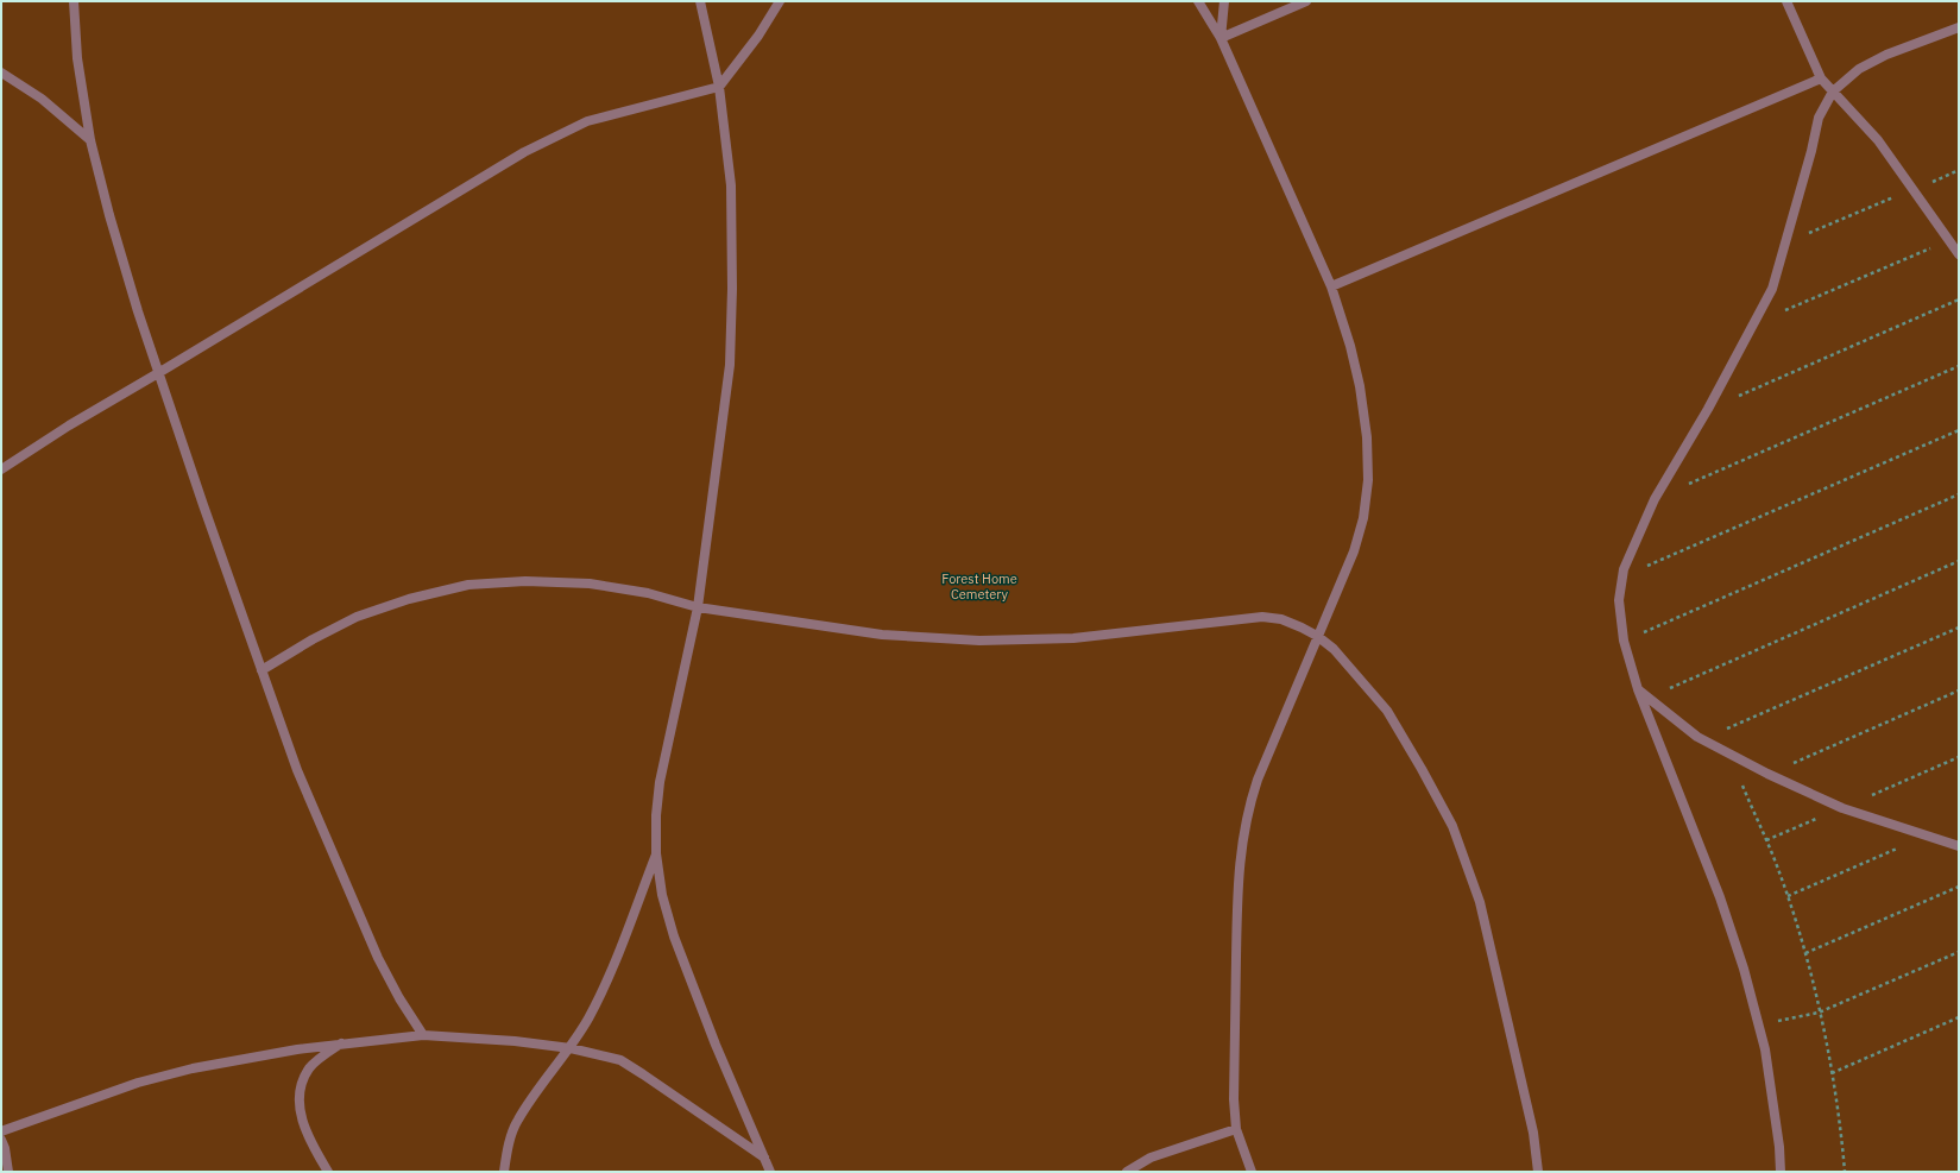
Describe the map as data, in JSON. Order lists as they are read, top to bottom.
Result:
{
  "parks": ["Forest Home Cemetery"]
}
